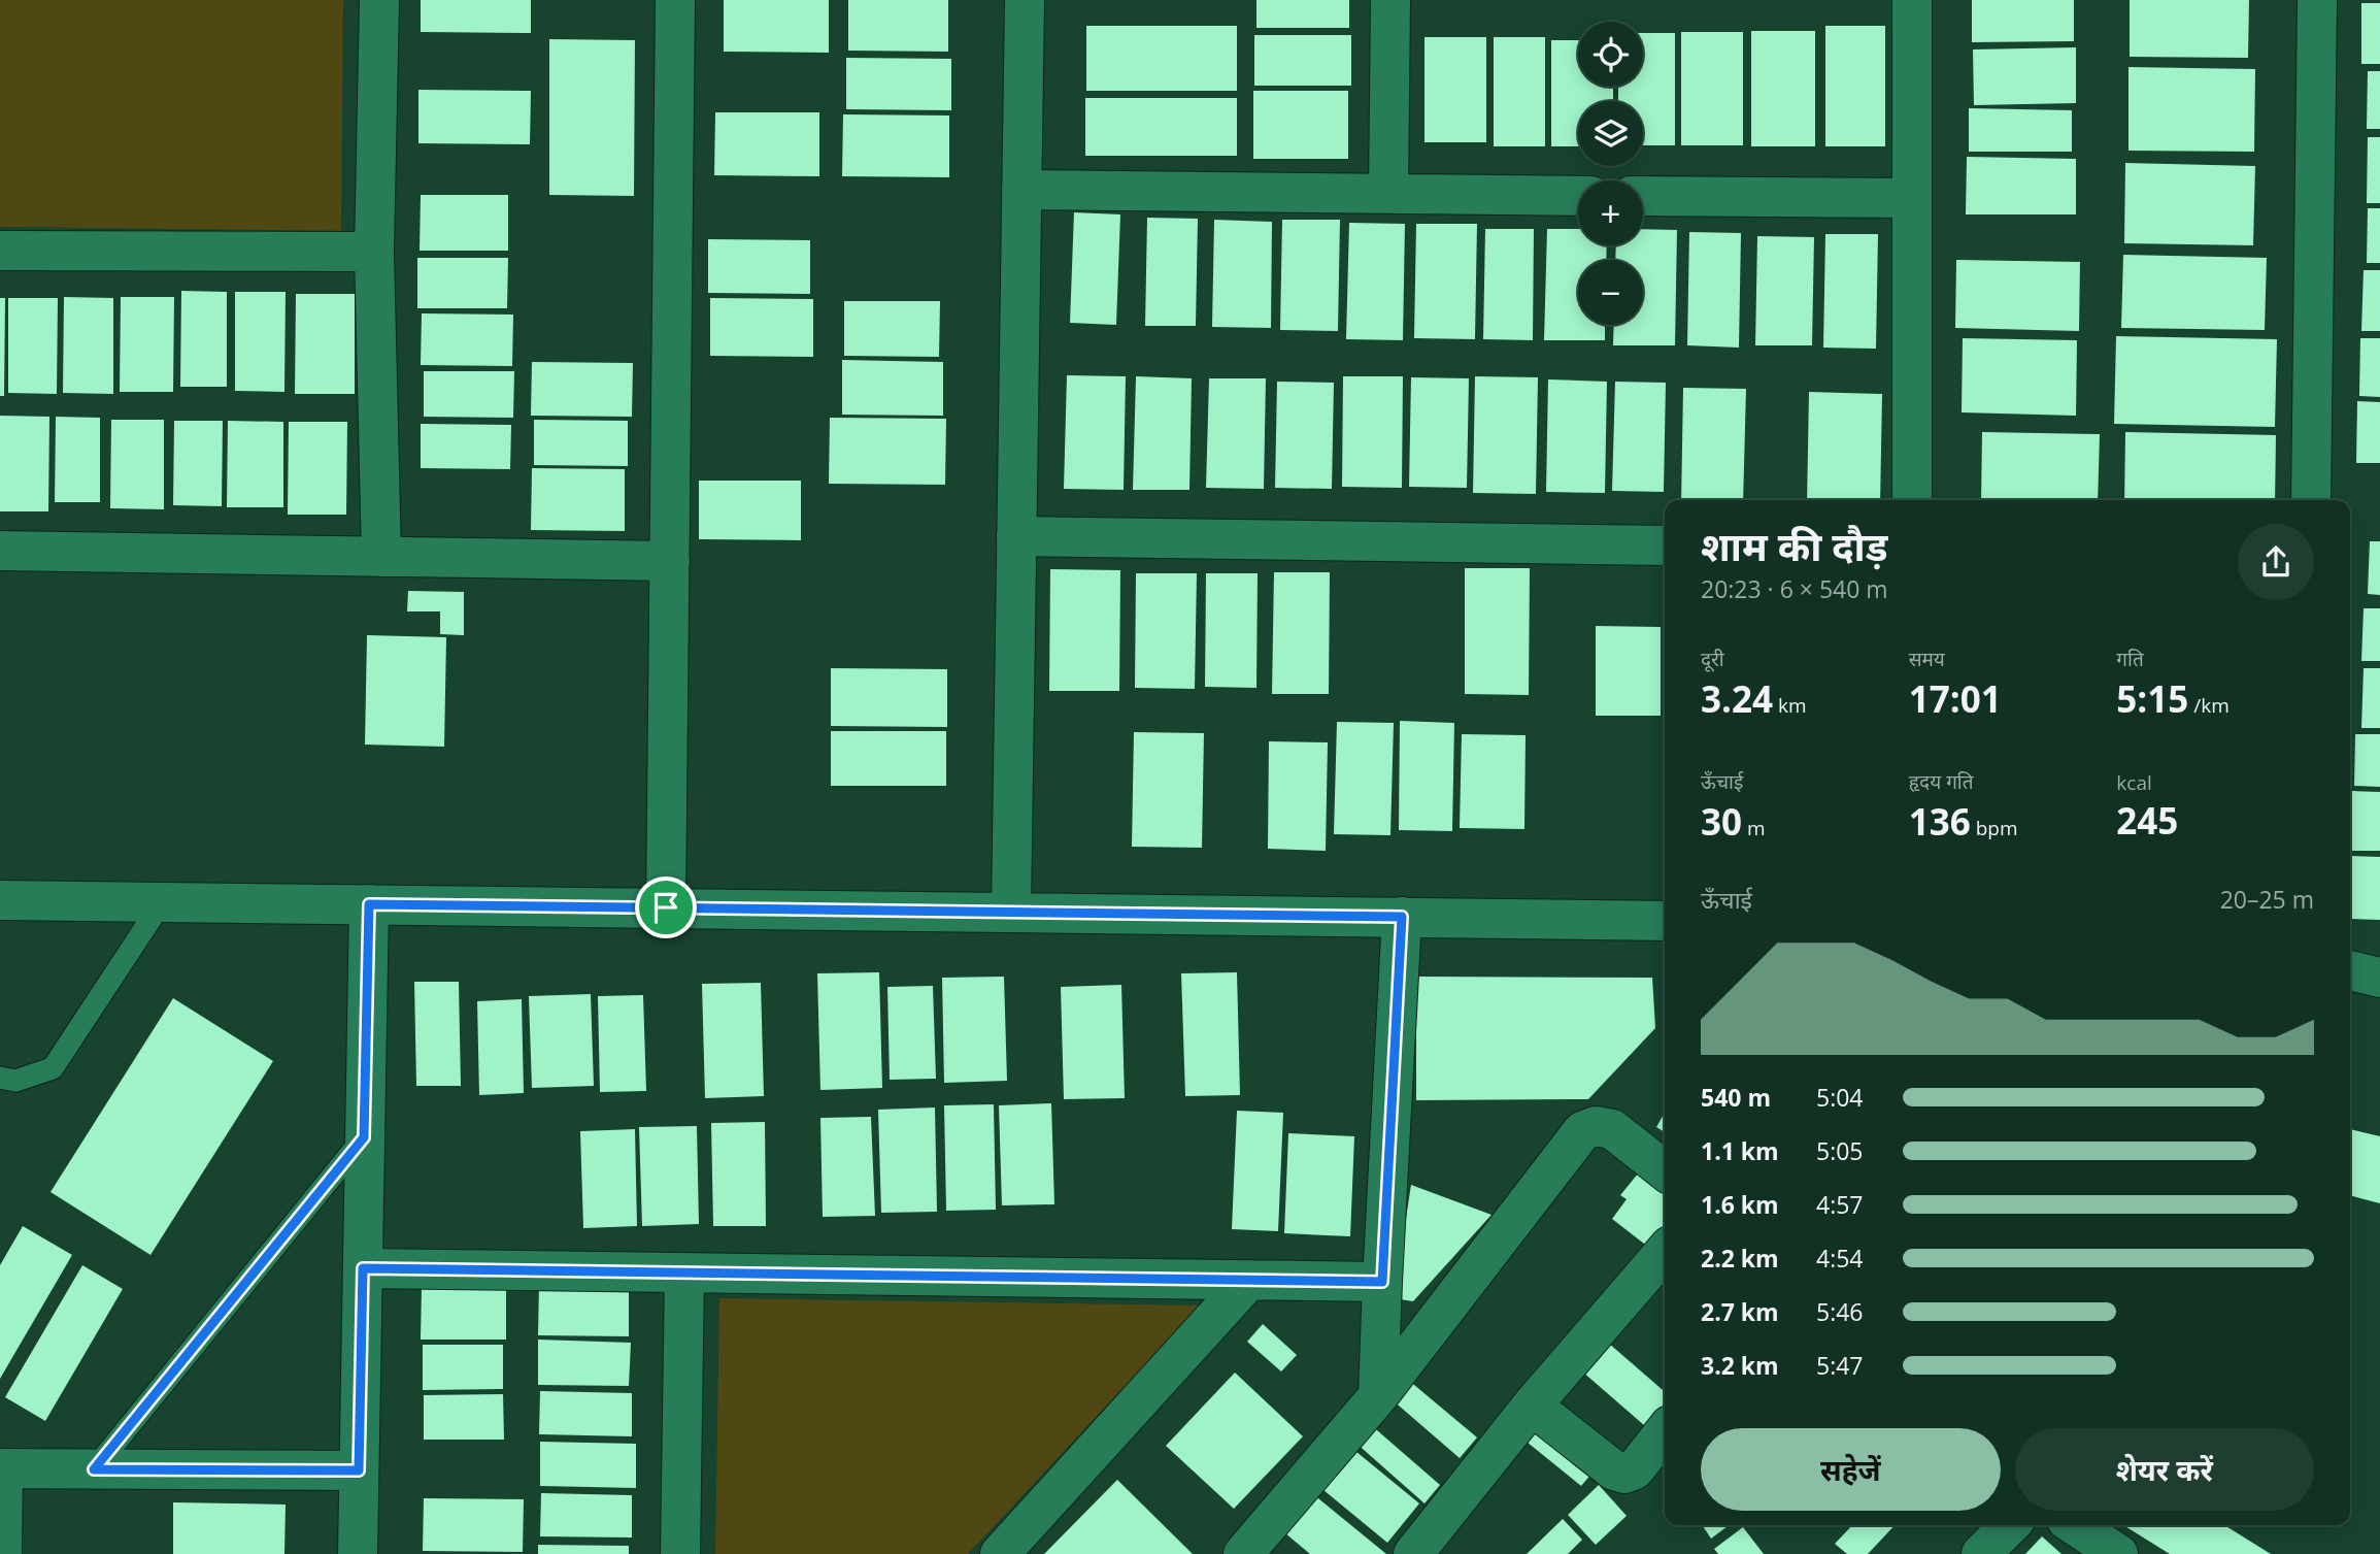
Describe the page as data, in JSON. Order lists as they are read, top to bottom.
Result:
{
  "page": {
    "map_buttons": ["+", "−"],
    "heading": ["शाम की दौड़", "20:23 · 6 × 540 m"],
    "stats": [
      ["दूरी", "3.24 km"],
      ["समय", "17:01"],
      ["गति", "5:15 /km"],
      ["ऊँचाई", "30 m"],
      ["हृदय गति", "136 bpm"],
      ["kcal", "245"]
    ],
    "chart": ["ऊँचाई", "20–25 m"],
    "list": [
      {
        "name": "540 m",
        "note": "5:04"
      },
      {
        "name": "1.1 km",
        "note": "5:05"
      },
      {
        "name": "1.6 km",
        "note": "4:57"
      },
      {
        "name": "2.2 km",
        "note": "4:54"
      },
      {
        "name": "2.7 km",
        "note": "5:46"
      },
      {
        "name": "3.2 km",
        "note": "5:47"
      }
    ],
    "buttons": ["सहेजें", "शेयर करें"]
  }
}
